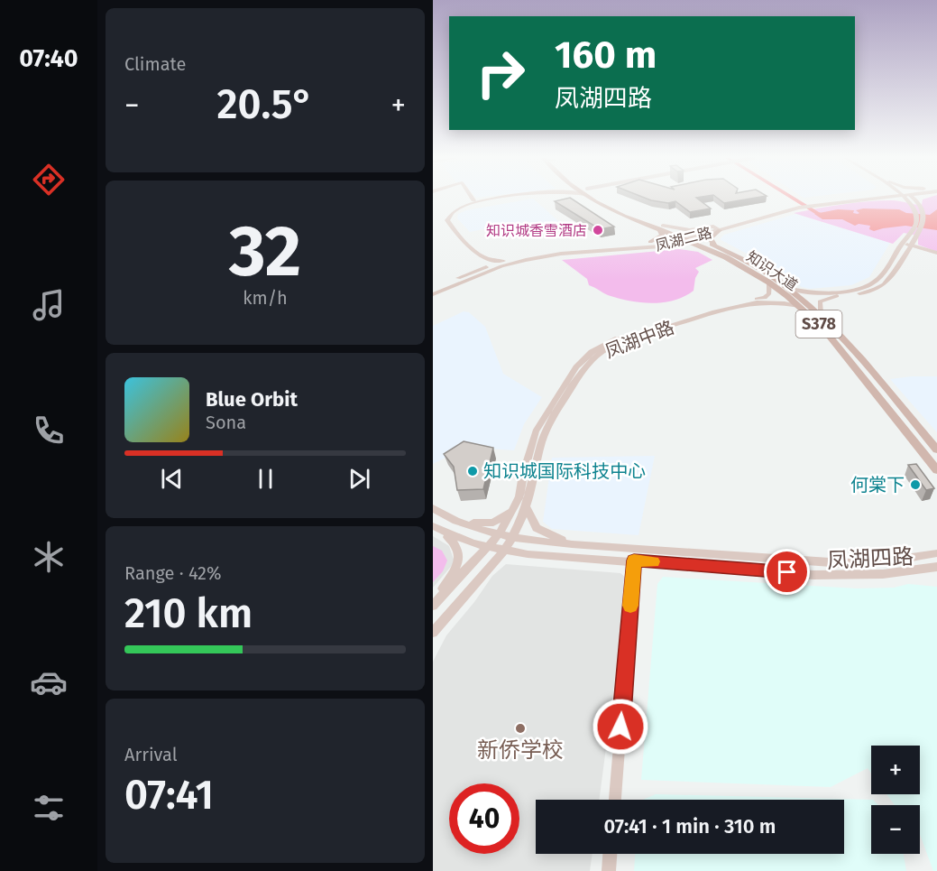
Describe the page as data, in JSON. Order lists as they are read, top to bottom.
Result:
{
  "streets": {
    "main road": ["知识大道", "S378"],
    "street": ["凤湖二路", "凤湖中路", "凤湖四路"]
  },
  "crossings": [
    ["凤湖二路", "知识大道"],
    ["知识大道", "凤湖中路"],
    ["凤湖中路", "凤湖四路"]
  ],
  "places": [
    "知识城香雪酒店",
    "知识城国际科技中心",
    "何棠下",
    "新侨学校"
  ],
  "page": {
    "tabs": "07:40",
    "tile": [
      "Climate",
      ["32", "km/h"],
      ["Range · 42%", "210 km"],
      ["Arrival", "07:41"]
    ],
    "turn": ["160 m", "凤湖四路"],
    "heat": ["−", "20.5°", "+"],
    "song": ["Blue Orbit", "Sona"],
    "map_buttons": ["+", "−"],
    "limit": "40",
    "trip": "07:41 · 1 min · 310 m"
  }
}
